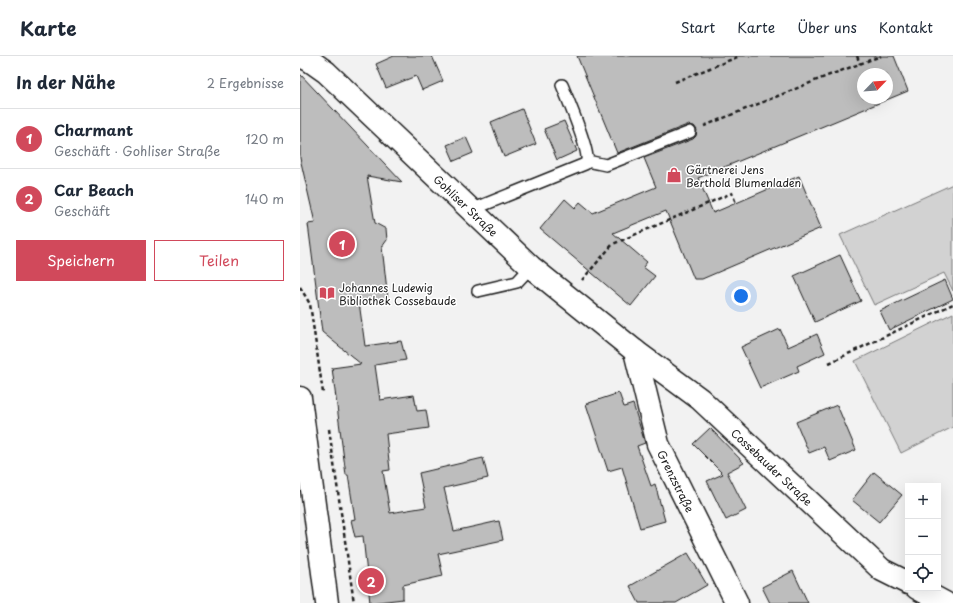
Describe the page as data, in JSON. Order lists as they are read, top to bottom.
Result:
{
  "streets": {
    "street": ["Gohliser Straße", "Cossebauder Straße", "Grenzstraße"]
  },
  "crossings": [
    ["Gohliser Straße", "Cossebauder Straße"],
    ["Gohliser Straße", "Grenzstraße"],
    ["Cossebauder Straße", "Grenzstraße"]
  ],
  "places": {
    "shop": ["Gärtnerei Jens Berthold Blumenladen"],
    "library": ["Johannes Ludewig Bibliothek Cossebaude"]
  },
  "north": "top right",
  "page": {
    "header": "Karte",
    "nav": [
      "Start",
      "Karte",
      "Über uns",
      "Kontakt"
    ],
    "heading": ["In der Nähe", "2 Ergebnisse"],
    "list": [
      {
        "mark": "1",
        "name": "Charmant",
        "note": "Geschäft · Gohliser Straße",
        "value": "120 m"
      },
      {
        "mark": "2",
        "name": "Car Beach",
        "note": "Geschäft",
        "value": "140 m"
      }
    ],
    "buttons": ["Speichern", "Teilen"],
    "pins": ["1", "2"],
    "map_buttons": ["+", "−"]
  }
}
